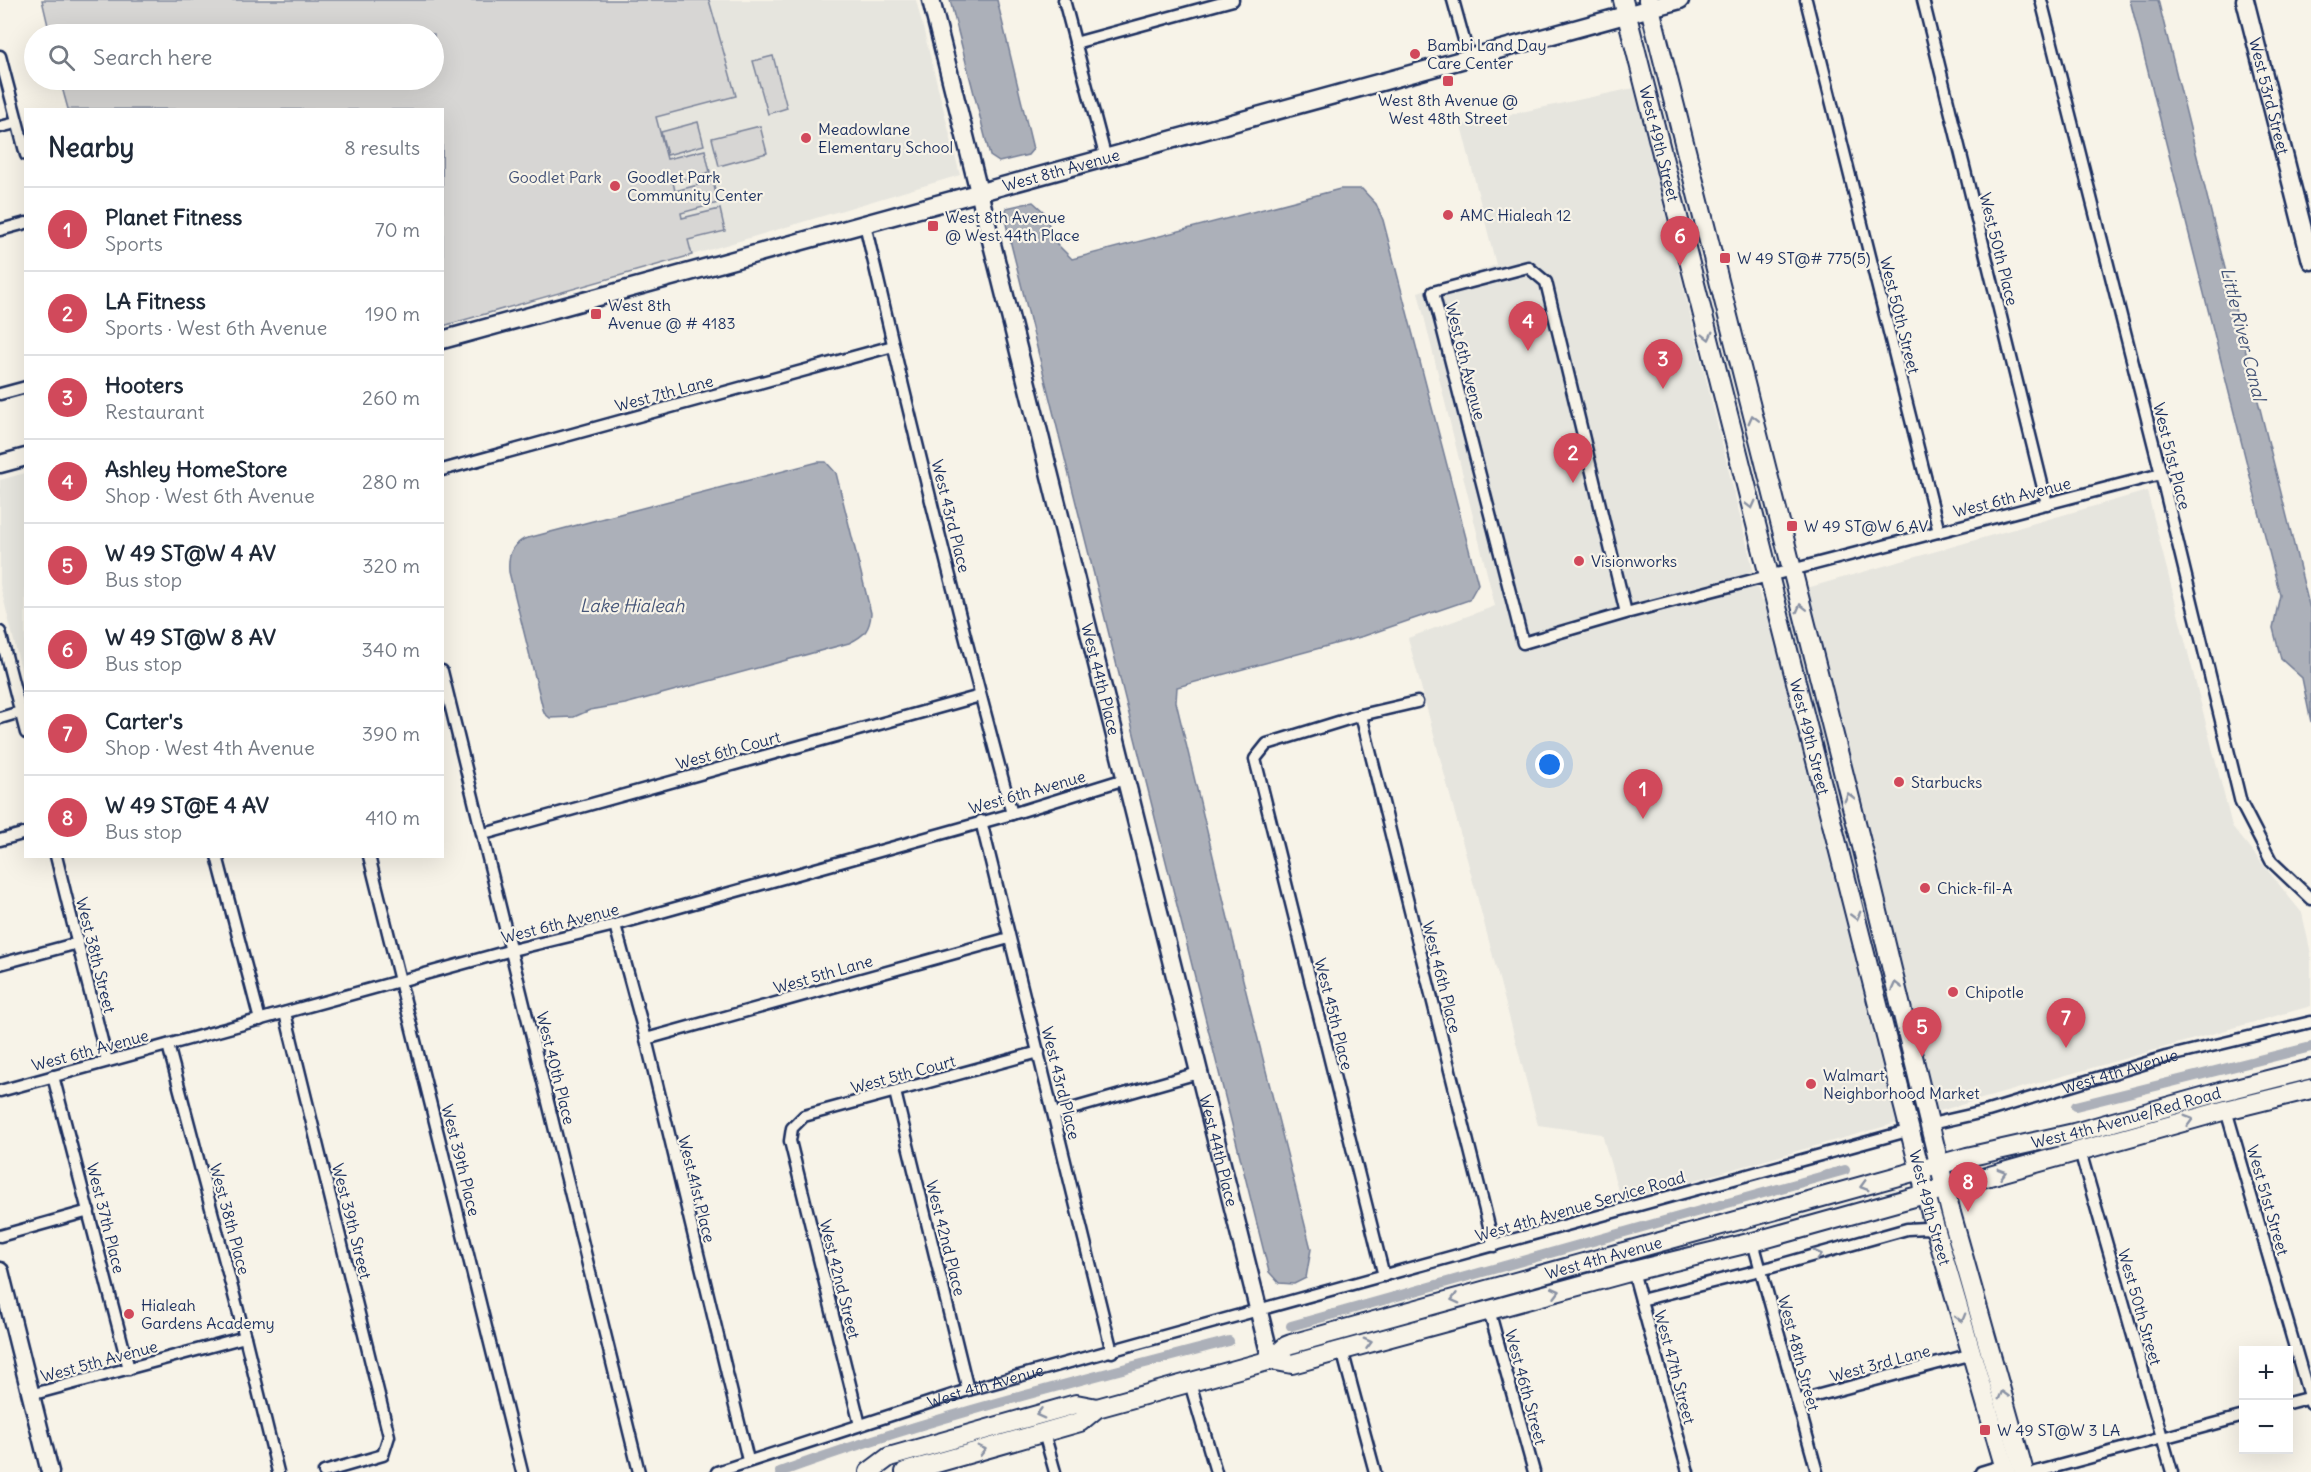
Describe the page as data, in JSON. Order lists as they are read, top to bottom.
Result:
{
  "streets": {
    "main road": ["West 49th Street", "West 4th Avenue", "West 4th Avenue/Red Road"],
    "street": [
      "West 53rd Street",
      "West 8th Avenue",
      "West 50th Place",
      "West 50th Street",
      "West 6th Avenue",
      "West 7th Lane",
      "West 51st Place",
      "West 43rd Place",
      "West 44th Place",
      "West 6th Court",
      "West 38th Street",
      "West 5th Lane",
      "West 46th Place",
      "West 45th Place",
      "West 40th Place",
      "West 5th Court",
      "West 39th Place",
      "West 41st Place",
      "West 51st Street",
      "West 4th Avenue Service Road",
      "West 37th Place",
      "West 38th Place",
      "West 39th Street",
      "West 42nd Place",
      "West 42nd Street",
      "West 48th Street",
      "West 5th Avenue",
      "West 3rd Lane",
      "West 47th Street",
      "West 46th Street"
    ]
  },
  "crossings": [
    ["West 49th Street", "West 8th Avenue"],
    ["West 49th Street", "West 6th Avenue"],
    ["West 49th Street", "West 4th Avenue"],
    ["West 49th Street", "West 4th Avenue/Red Road"],
    ["West 49th Street", "West 4th Avenue Service Road"],
    ["West 49th Street", "West 3rd Lane"],
    ["West 8th Avenue", "West 43rd Place"],
    ["West 8th Avenue", "West 44th Place"],
    ["West 50th Place", "West 6th Avenue"],
    ["West 50th Street", "West 6th Avenue"],
    ["West 50th Street", "West 4th Avenue/Red Road"],
    ["West 6th Avenue", "West 51st Place"],
    ["West 6th Avenue", "West 43rd Place"],
    ["West 6th Avenue", "West 44th Place"],
    ["West 6th Avenue", "West 38th Street"],
    ["West 6th Avenue", "West 40th Place"],
    ["West 6th Avenue", "West 39th Place"],
    ["West 6th Avenue", "West 41st Place"],
    ["West 6th Avenue", "West 37th Place"],
    ["West 6th Avenue", "West 38th Place"],
    ["West 6th Avenue", "West 39th Street"],
    ["West 7th Lane", "West 43rd Place"],
    ["West 43rd Place", "West 6th Court"],
    ["West 43rd Place", "West 5th Lane"],
    ["West 43rd Place", "West 4th Avenue"],
    ["West 43rd Place", "West 5th Court"],
    ["West 44th Place", "West 4th Avenue"],
    ["West 44th Place", "West 4th Avenue Service Road"],
    ["West 6th Court", "West 40th Place"],
    ["West 5th Lane", "West 41st Place"],
    ["West 46th Place", "West 45th Place"],
    ["West 46th Place", "West 4th Avenue Service Road"],
    ["West 45th Place", "West 4th Avenue Service Road"],
    ["West 4th Avenue", "West 4th Avenue/Red Road"],
    ["West 4th Avenue", "West 41st Place"],
    ["West 4th Avenue", "West 4th Avenue Service Road"],
    ["West 4th Avenue", "West 42nd Place"],
    ["West 4th Avenue", "West 42nd Street"],
    ["West 4th Avenue", "West 48th Street"],
    ["West 4th Avenue", "West 47th Street"],
    ["West 4th Avenue", "West 46th Street"],
    ["West 5th Court", "West 42nd Place"],
    ["West 5th Court", "West 42nd Street"],
    ["West 4th Avenue/Red Road", "West 51st Street"],
    ["West 37th Place", "West 5th Avenue"],
    ["West 38th Place", "West 5th Avenue"],
    ["West 48th Street", "West 3rd Lane"]
  ],
  "water": ["Little River Canal", "Lake Hialeah"],
  "parks": ["Goodlet Park"],
  "places": {
    "other": [
      "Bambi Land Day Care Center",
      "Meadowlane Elementary School",
      "Goodlet Park Community Center",
      "AMC Hialeah 12",
      "Visionworks",
      "Starbucks",
      "Chick-fil-A",
      "Chipotle",
      "Walmart Neighborhood Market",
      "Hialeah Gardens Academy"
    ],
    "transit": [
      "West 8th Avenue @ West 48th Street",
      "West 8th Avenue @ West 44th Place",
      "W 49 ST@# 775(5)",
      "West 8th Avenue @ # 4183",
      "W 49 ST@W 6 AV",
      "W 49 ST@W 3 LA"
    ]
  },
  "page": {
    "search": "Search here",
    "heading": ["Nearby", "8 results"],
    "list": [
      {
        "mark": "1",
        "name": "Planet Fitness",
        "note": "Sports",
        "value": "70 m"
      },
      {
        "mark": "2",
        "name": "LA Fitness",
        "note": "Sports · West 6th Avenue",
        "value": "190 m"
      },
      {
        "mark": "3",
        "name": "Hooters",
        "note": "Restaurant",
        "value": "260 m"
      },
      {
        "mark": "4",
        "name": "Ashley HomeStore",
        "note": "Shop · West 6th Avenue",
        "value": "280 m"
      },
      {
        "mark": "5",
        "name": "W 49 ST@W 4 AV",
        "note": "Bus stop",
        "value": "320 m"
      },
      {
        "mark": "6",
        "name": "W 49 ST@W 8 AV",
        "note": "Bus stop",
        "value": "340 m"
      },
      {
        "mark": "7",
        "name": "Carter's",
        "note": "Shop · West 4th Avenue",
        "value": "390 m"
      },
      {
        "mark": "8",
        "name": "W 49 ST@E 4 AV",
        "note": "Bus stop",
        "value": "410 m"
      }
    ],
    "pins": [
      "6",
      "4",
      "3",
      "2",
      "1",
      "7",
      "5",
      "8"
    ],
    "map_buttons": ["+", "−"]
  }
}
